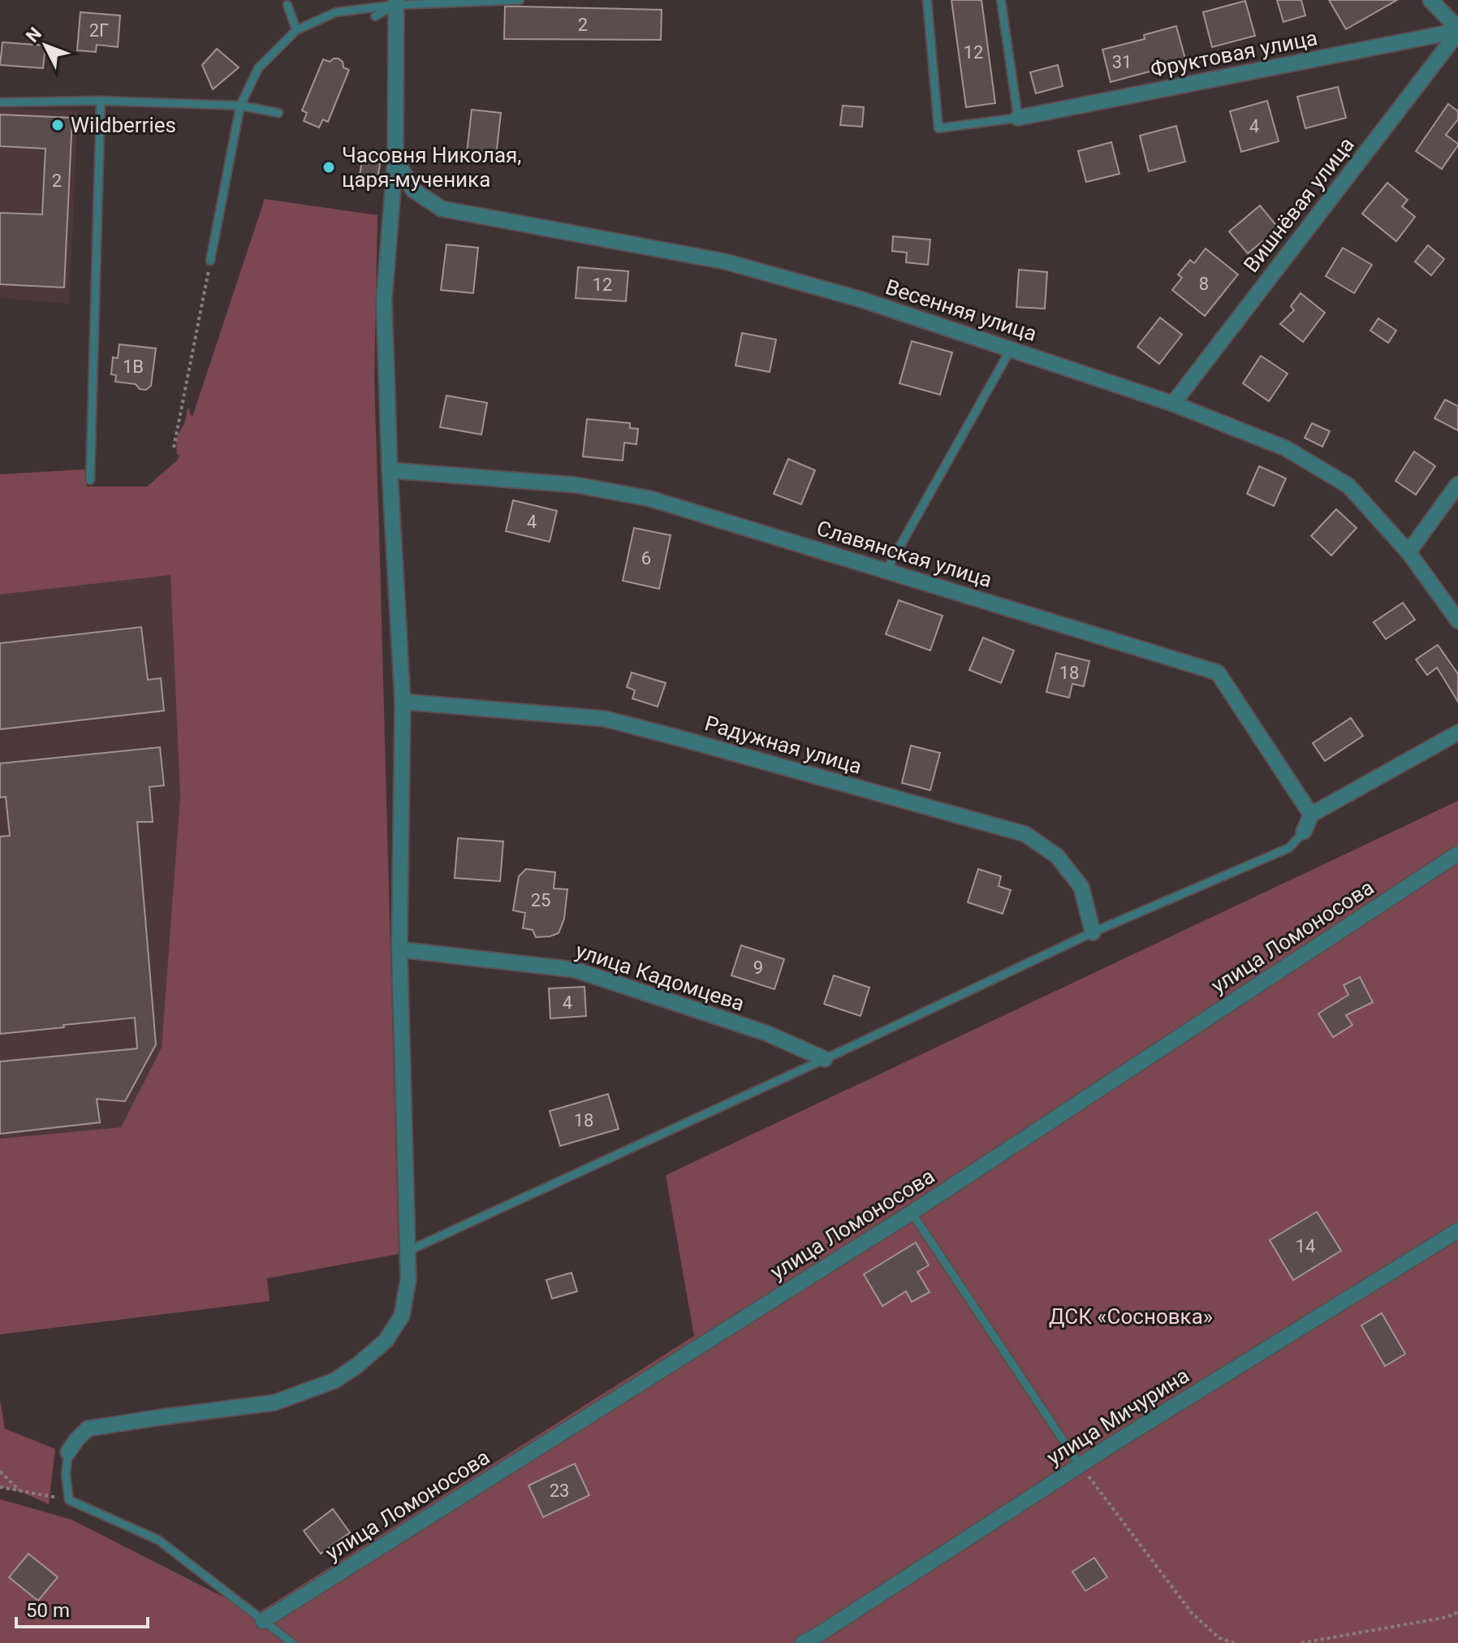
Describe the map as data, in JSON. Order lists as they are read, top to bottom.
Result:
{
  "streets": {
    "street": [
      "Фруктовая улица",
      "Вишнёвая улица",
      "Весенняя улица",
      "Славянская улица",
      "Радужная улица",
      "улица Ломоносова",
      "улица Кадомцева",
      "улица Мичурина"
    ]
  },
  "crossings": [
    ["Фруктовая улица", "Вишнёвая улица"],
    ["Вишнёвая улица", "Весенняя улица"]
  ],
  "parks": ["ДСК «Сосновка»"],
  "places": ["Wildberries", "Часовня Николая, царя-мученика"],
  "house_numbers": [
    "2",
    "2Г",
    "12",
    "31",
    "4",
    "2",
    "8",
    "12",
    "1В",
    "4",
    "6",
    "18",
    "25",
    "9",
    "4",
    "18",
    "14",
    "23"
  ],
  "scale_bar": "50 m",
  "north": "top left"
}
